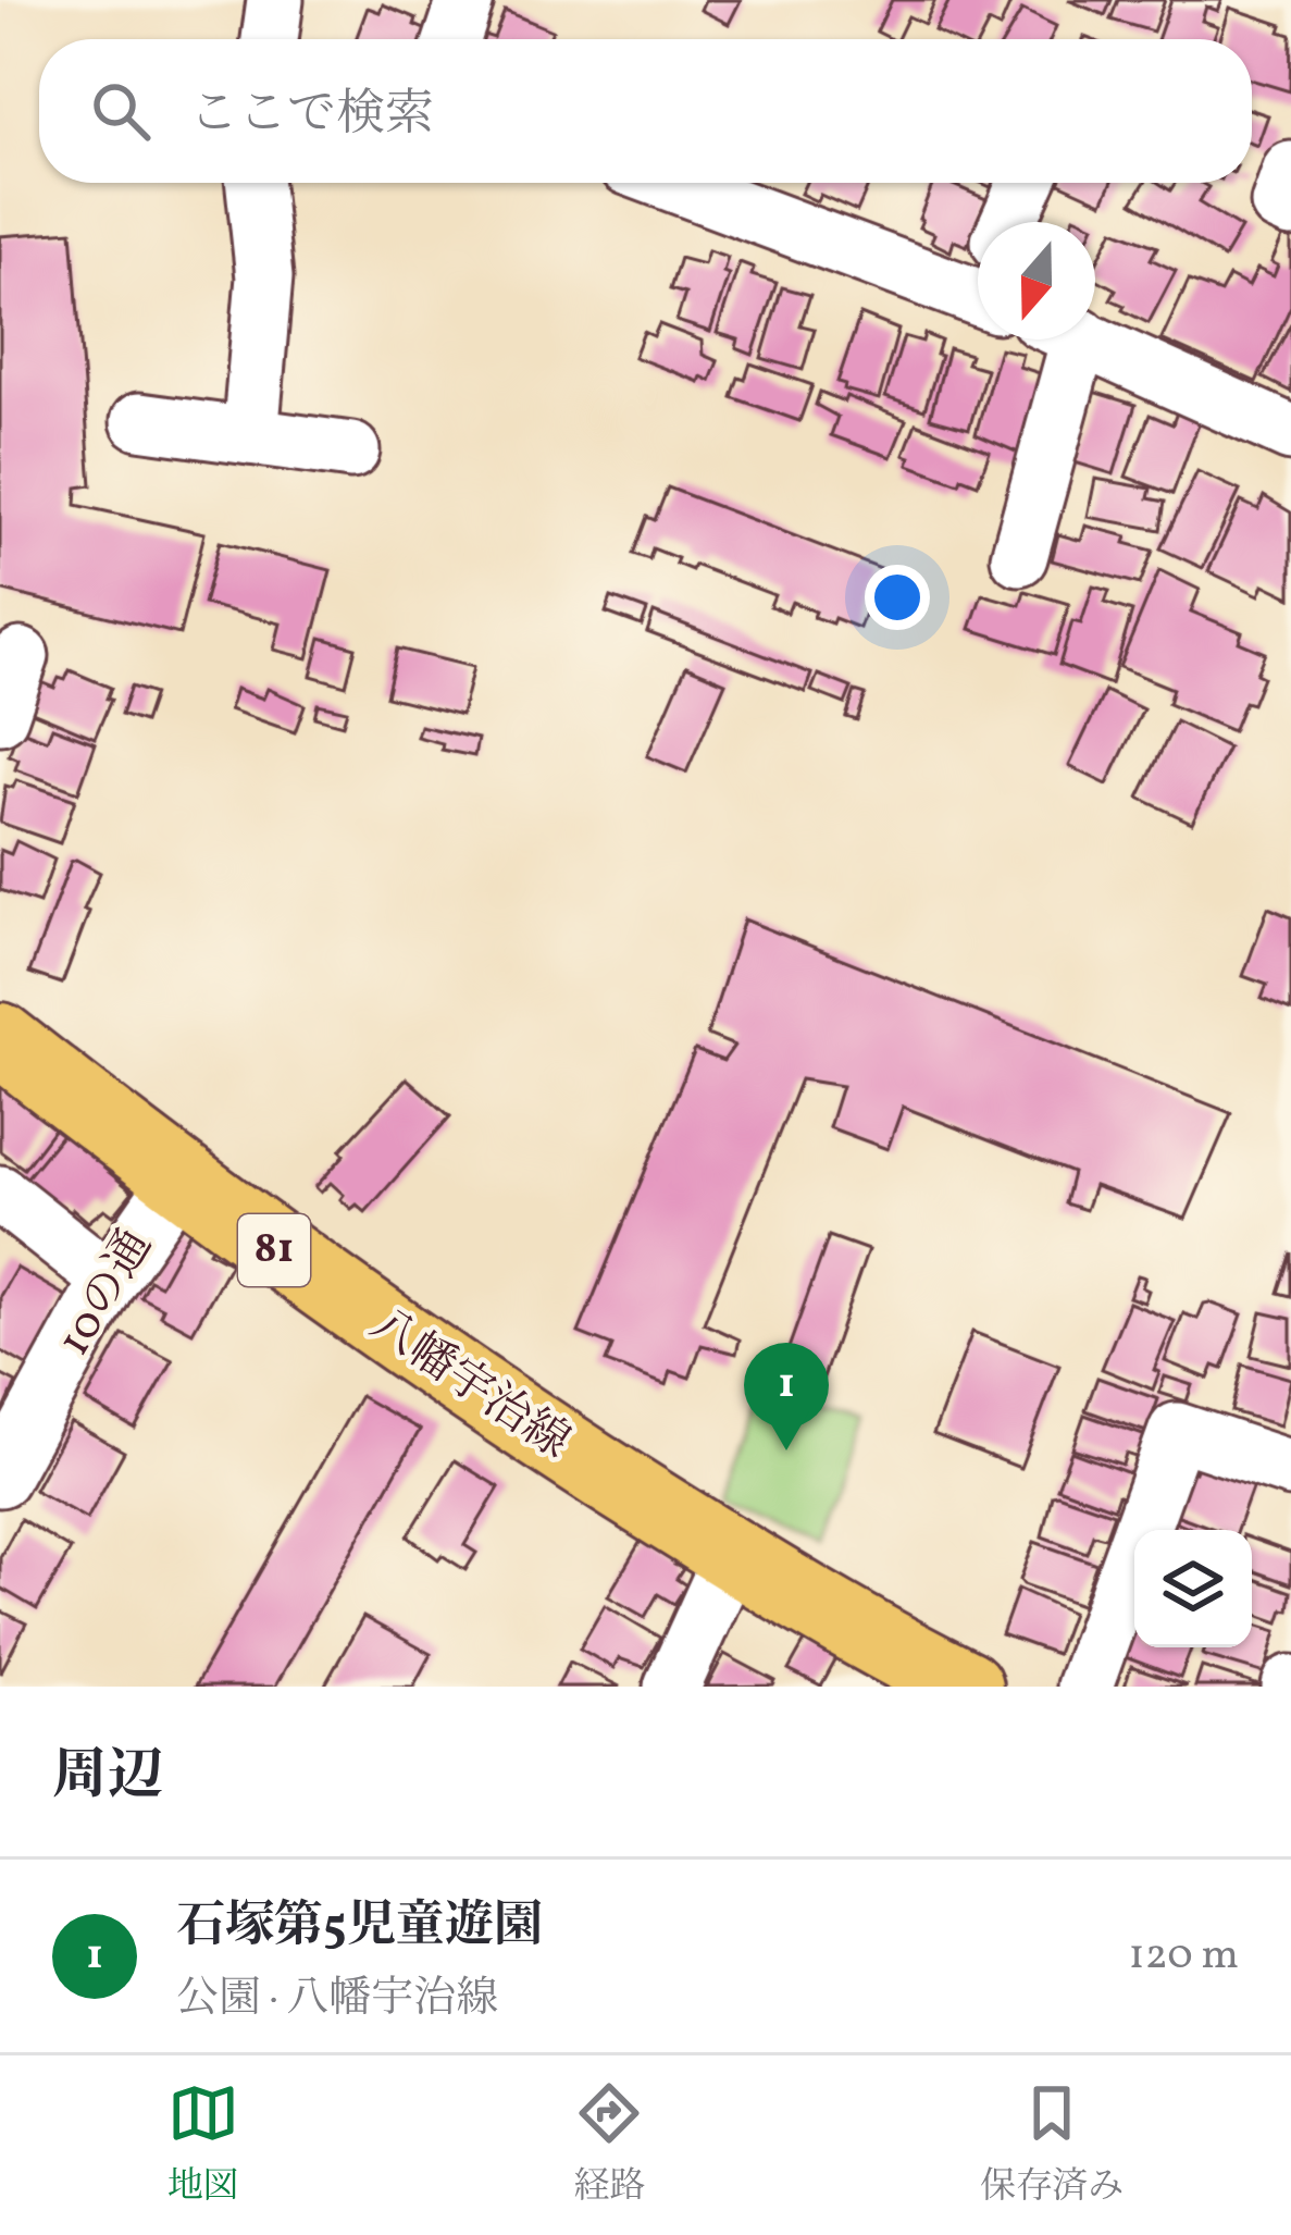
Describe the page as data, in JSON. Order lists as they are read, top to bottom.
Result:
{
  "streets": {
    "main road": ["81", "八幡宇治線"],
    "street": ["10の通"]
  },
  "crossings": [
    ["10の通", "八幡宇治線"]
  ],
  "north": "bottom",
  "page": {
    "search": "ここで検索",
    "pins": "1",
    "heading": "周辺",
    "list": [
      {
        "mark": "1",
        "name": "石塚第5児童遊園",
        "note": "公園 · 八幡宇治線",
        "value": "120 m"
      }
    ],
    "nav": ["地図", "経路", "保存済み"]
  }
}
